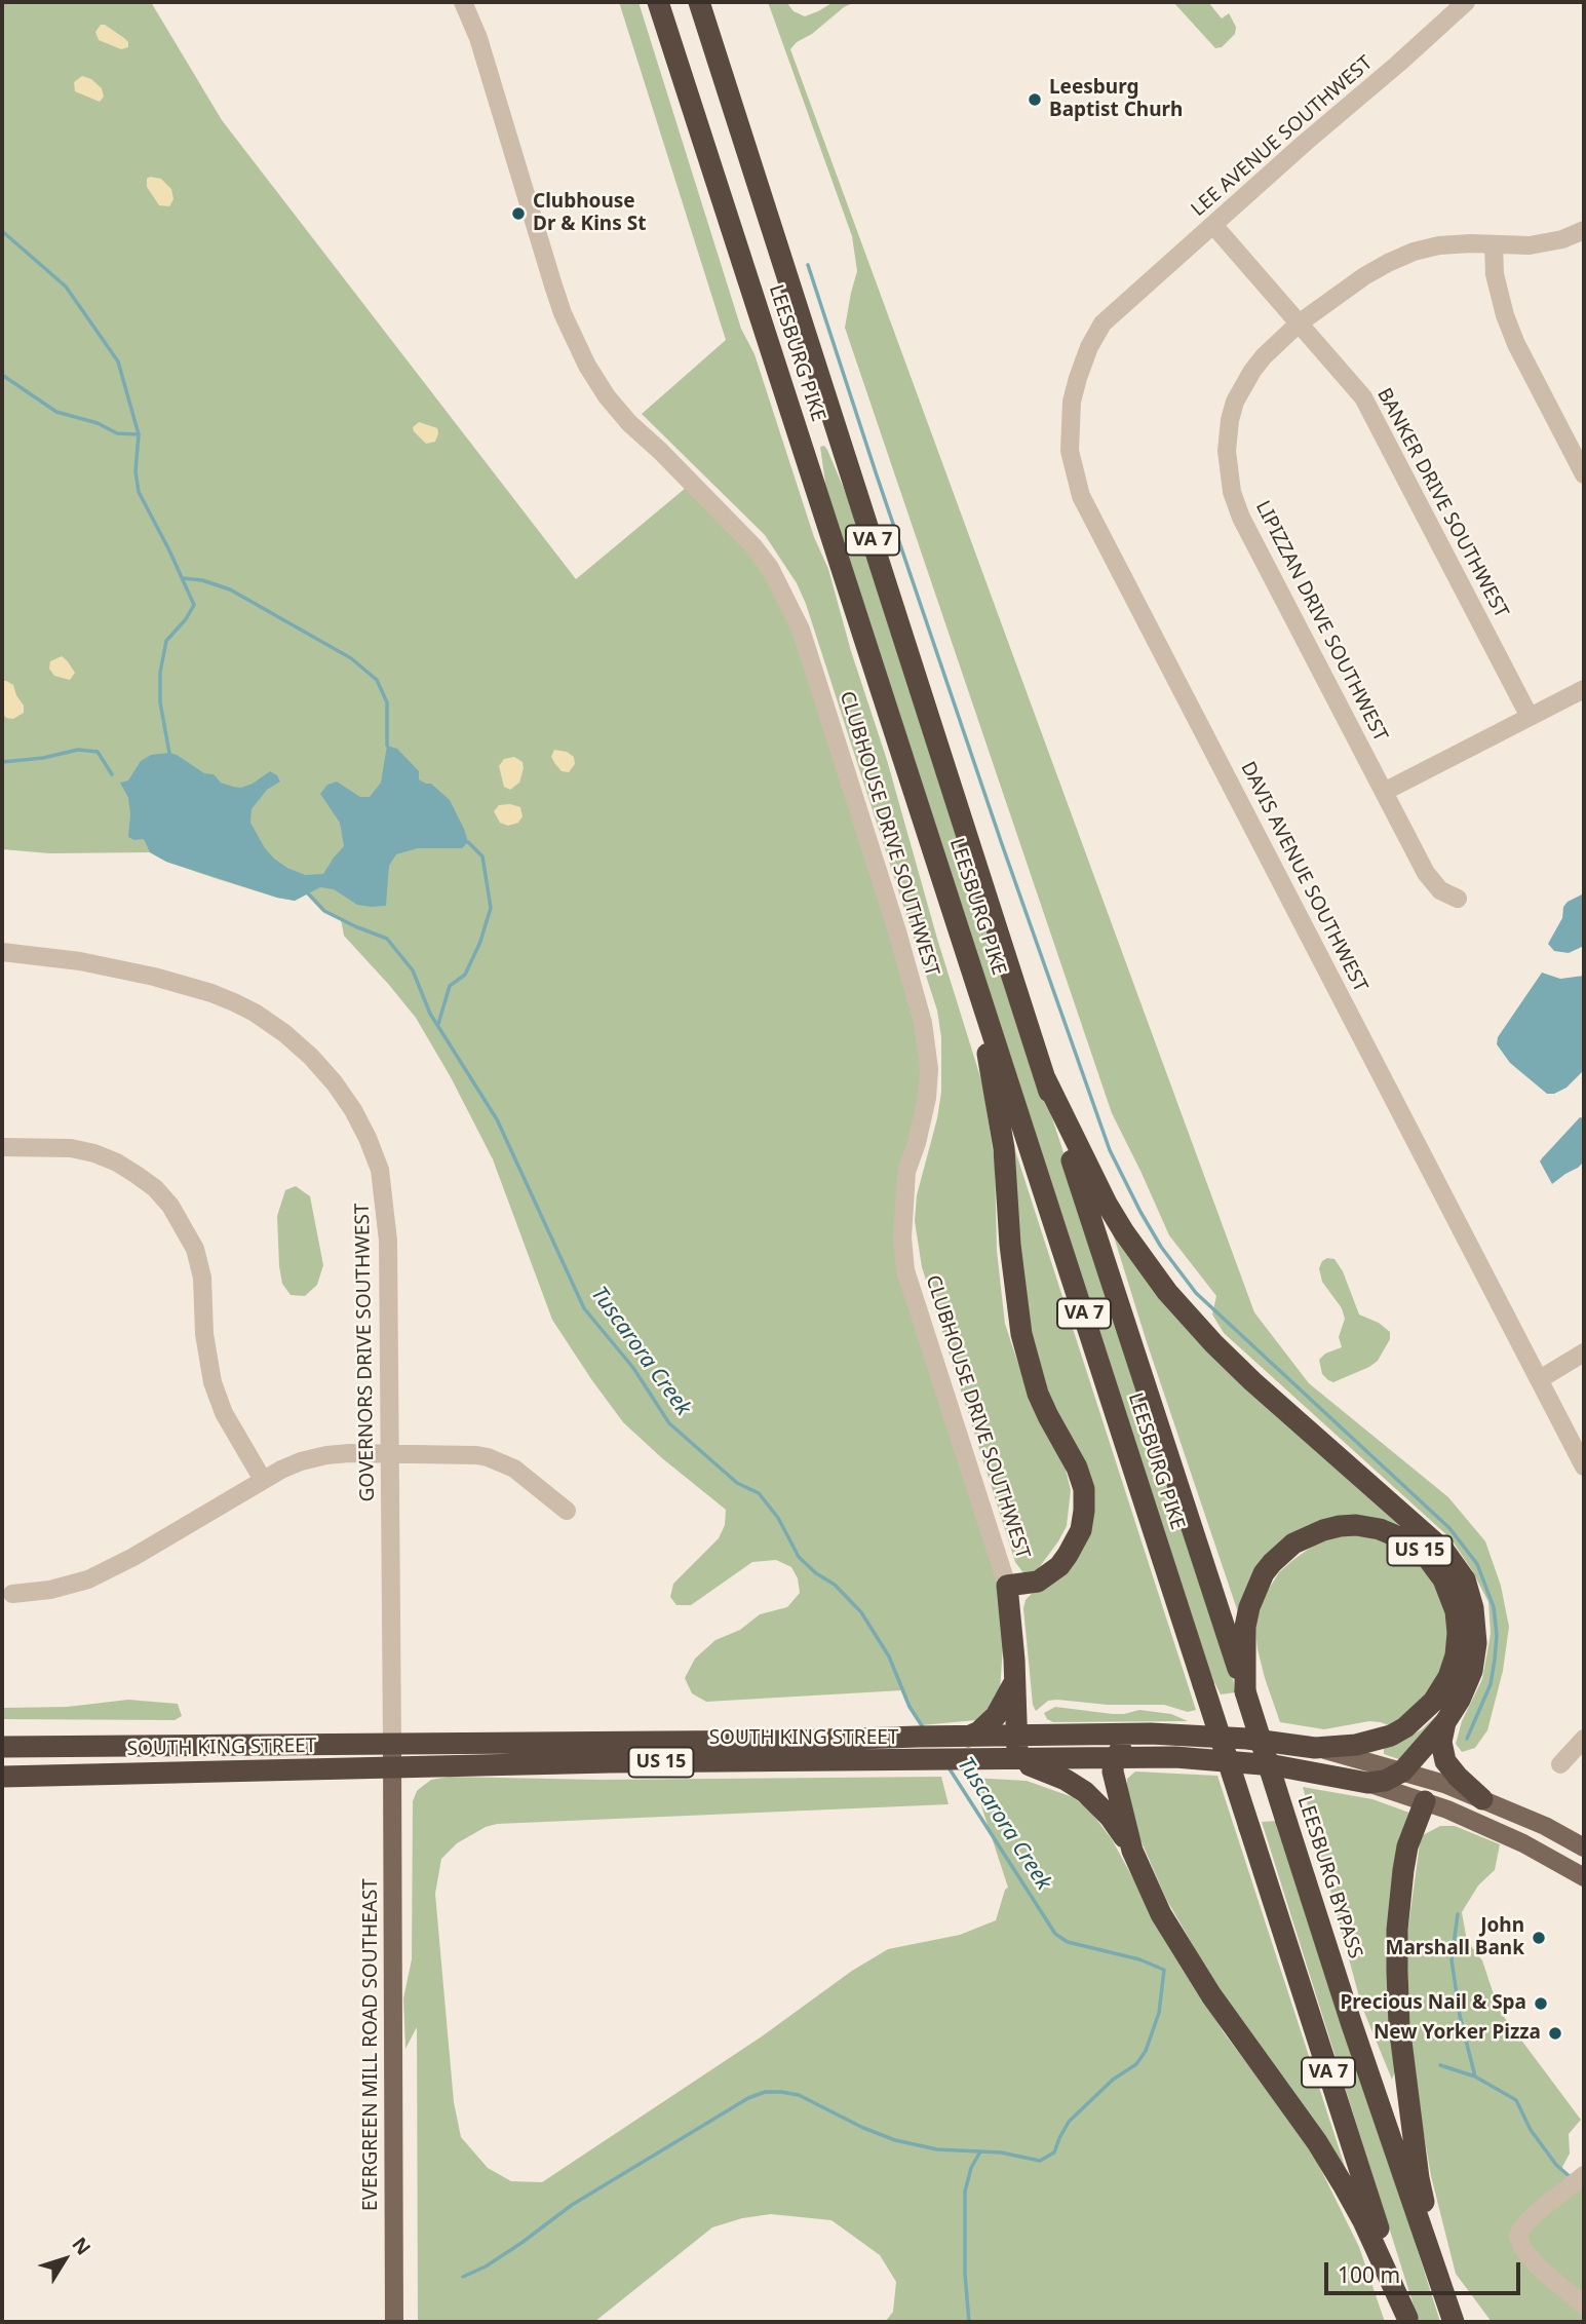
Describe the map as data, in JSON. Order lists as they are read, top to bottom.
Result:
{
  "streets": {
    "highway": [
      "LEESBURG PIKE",
      "VA 7",
      "CLUBHOUSE DRIVE SOUTHWEST",
      "US 15",
      "SOUTH KING STREET",
      "LEESBURG BYPASS"
    ],
    "main road": ["EVERGREEN MILL ROAD SOUTHEAST"],
    "street": [
      "LEE AVENUE SOUTHWEST",
      "BANKER DRIVE SOUTHWEST",
      "LIPIZZAN DRIVE SOUTHWEST",
      "DAVIS AVENUE SOUTHWEST",
      "GOVERNORS DRIVE SOUTHWEST"
    ]
  },
  "crossings": [
    ["LEE AVENUE SOUTHWEST", "BANKER DRIVE SOUTHWEST"],
    ["LEE AVENUE SOUTHWEST", "DAVIS AVENUE SOUTHWEST"],
    ["LEESBURG PIKE", "US 15"],
    ["LEESBURG PIKE", "LEESBURG BYPASS"],
    ["BANKER DRIVE SOUTHWEST", "LIPIZZAN DRIVE SOUTHWEST"],
    ["CLUBHOUSE DRIVE SOUTHWEST", "SOUTH KING STREET"],
    ["GOVERNORS DRIVE SOUTHWEST", "SOUTH KING STREET"],
    ["GOVERNORS DRIVE SOUTHWEST", "EVERGREEN MILL ROAD SOUTHEAST"],
    ["US 15", "SOUTH KING STREET"],
    ["US 15", "LEESBURG BYPASS"],
    ["SOUTH KING STREET", "EVERGREEN MILL ROAD SOUTHEAST"]
  ],
  "water": ["Tuscarora Creek"],
  "places": [
    "Leesburg Baptist Churh",
    "Clubhouse Dr & Kins St",
    "John Marshall Bank",
    "Precious Nail & Spa",
    "New Yorker Pizza"
  ],
  "scale_bar": "100 m",
  "north": "top right"
}
